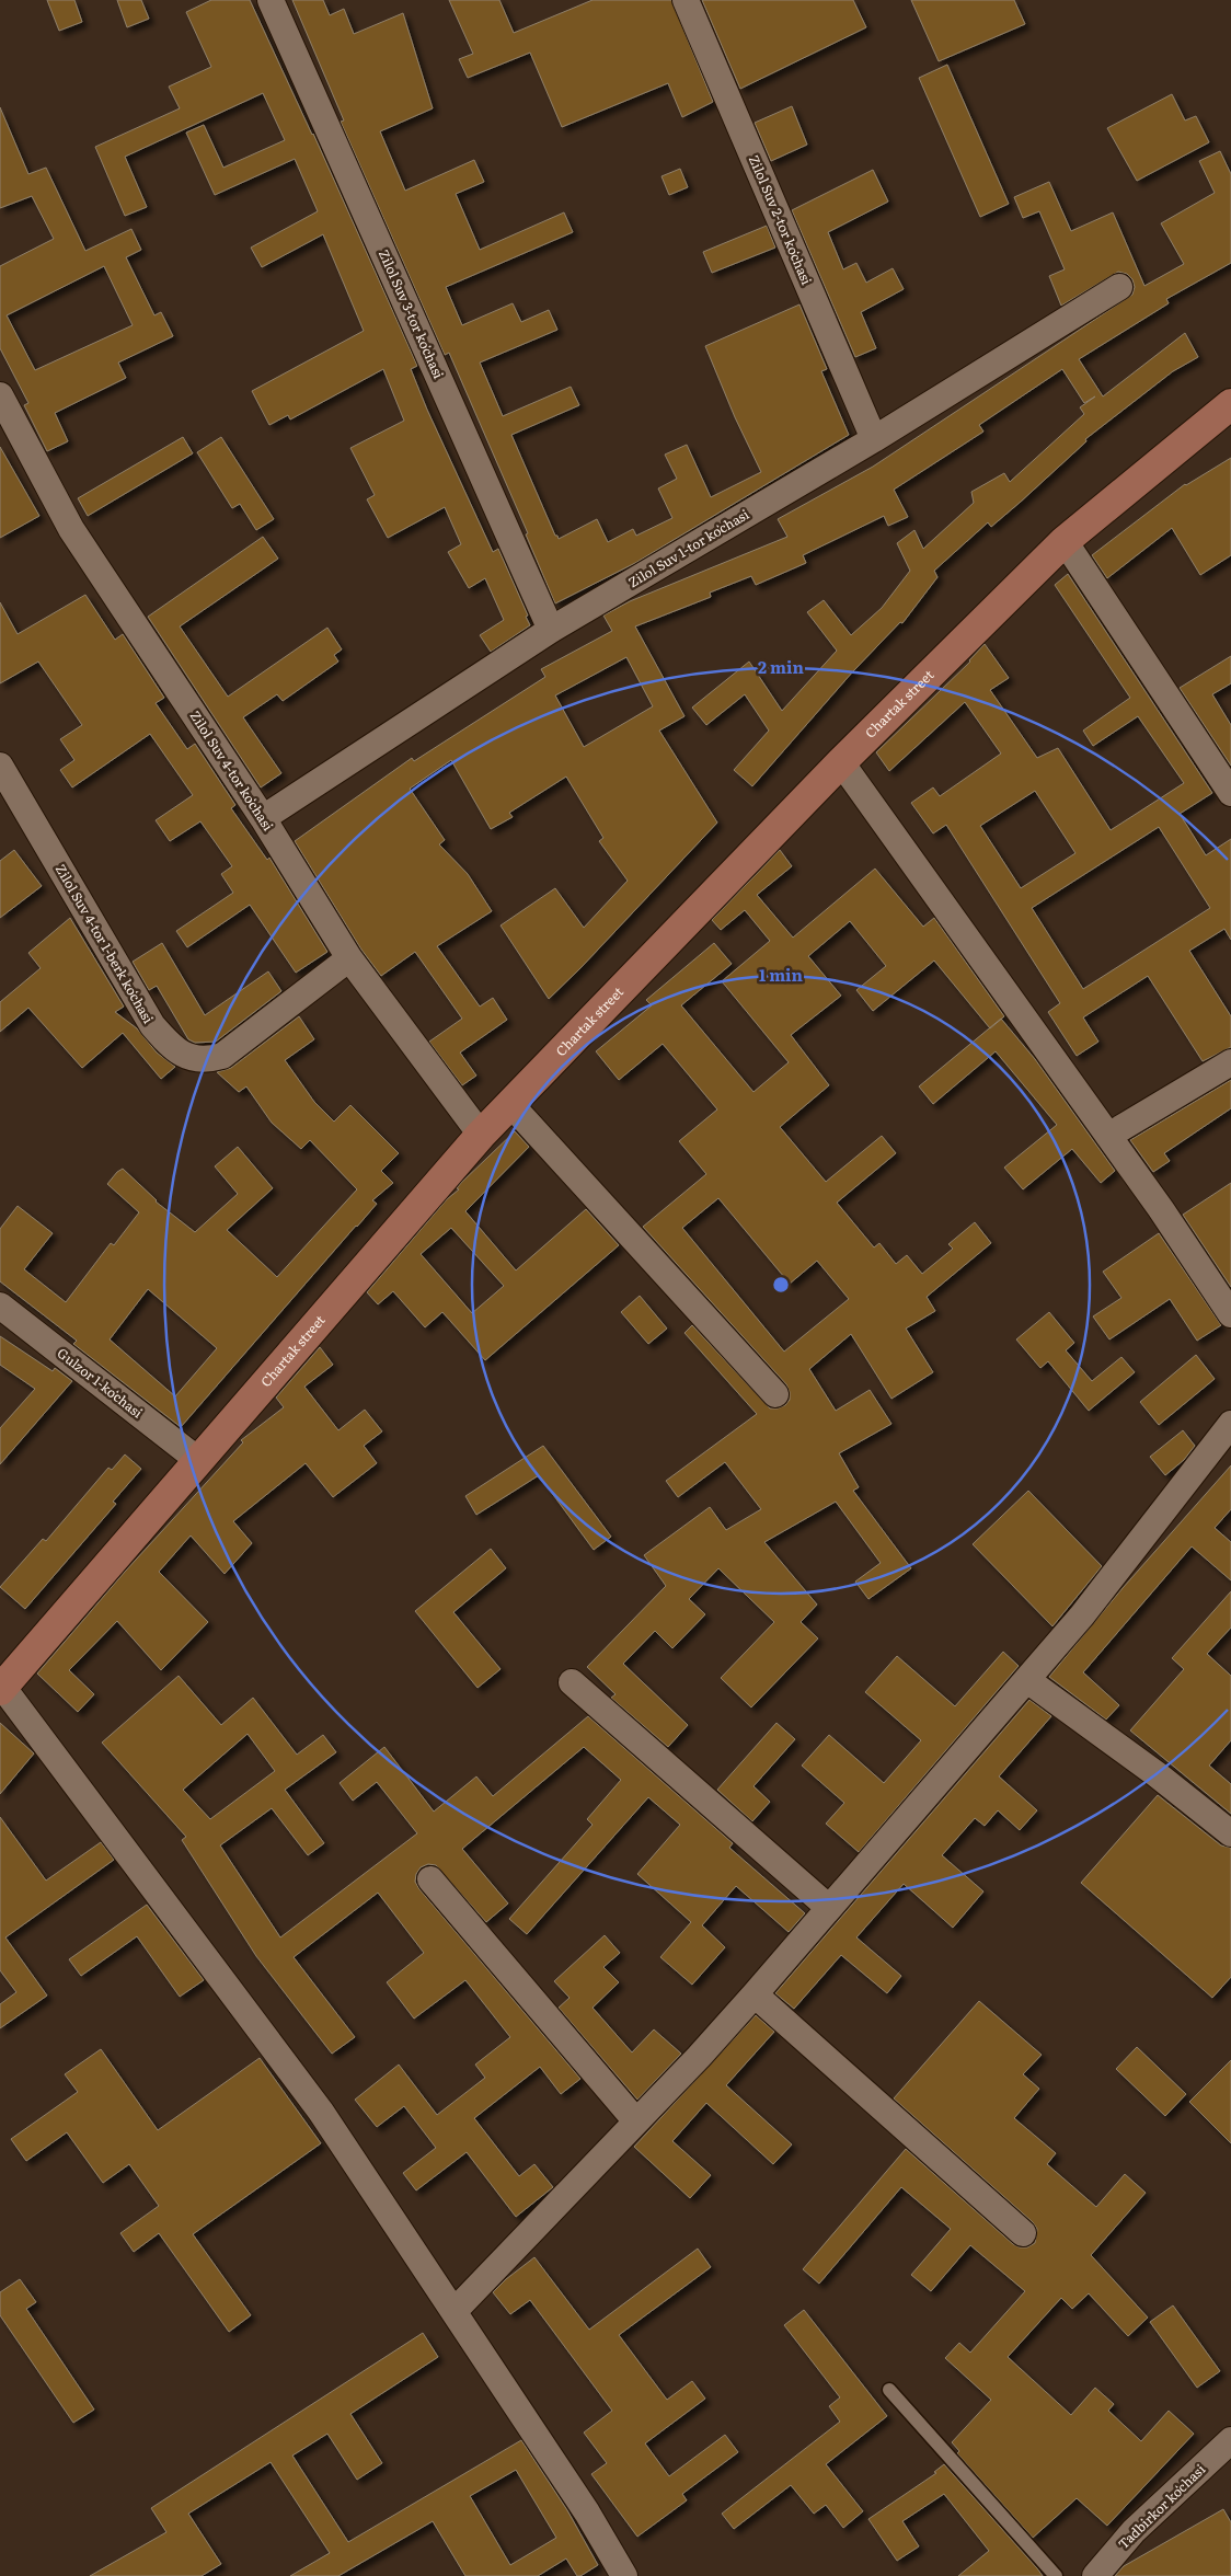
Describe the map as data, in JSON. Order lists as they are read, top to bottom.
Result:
{
  "streets": {
    "main road": ["Chartak street"],
    "street": [
      "Zilol Suv 2-tor koʻchasi",
      "Zilol Suv 3-tor koʻchasi",
      "Zilol Suv 1-tor koʻchasi",
      "Zilol Suv 4-tor koʻchasi",
      "Zilol Suv 4-tor 1-berk koʻchasi",
      "Gulzor 1-koʻchasi",
      "Tadbirkor koʻchasi"
    ]
  },
  "crossings": [
    ["Zilol Suv 2-tor koʻchasi", "Zilol Suv 1-tor koʻchasi"],
    ["Zilol Suv 3-tor koʻchasi", "Zilol Suv 1-tor koʻchasi"],
    ["Zilol Suv 1-tor koʻchasi", "Zilol Suv 4-tor koʻchasi"],
    ["Chartak street", "Zilol Suv 4-tor koʻchasi"],
    ["Chartak street", "Gulzor 1-koʻchasi"],
    ["Zilol Suv 4-tor koʻchasi", "Zilol Suv 4-tor 1-berk koʻchasi"]
  ],
  "rings": ["2 min", "1 min"]
}
